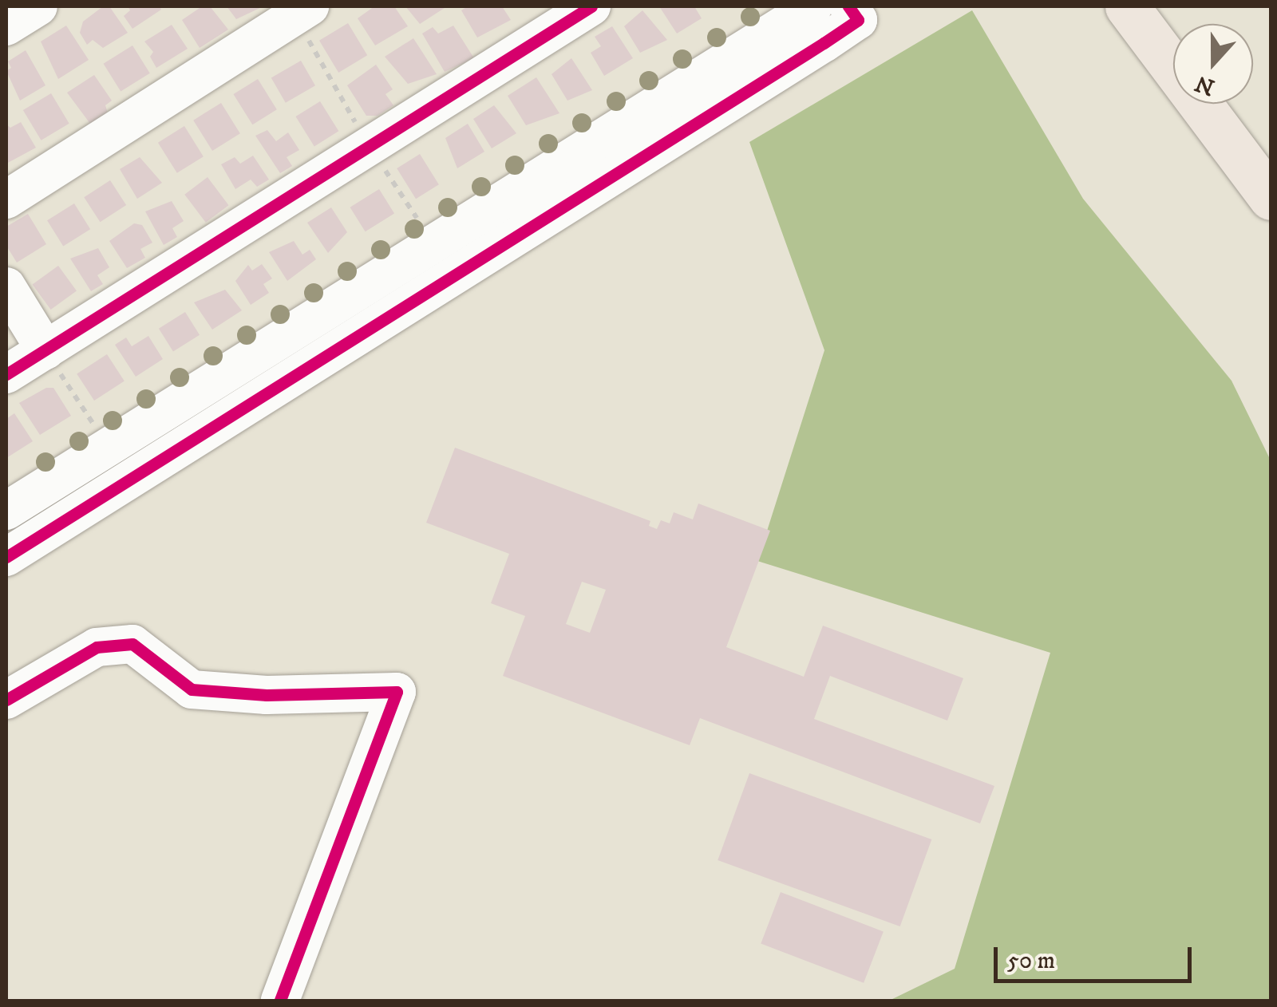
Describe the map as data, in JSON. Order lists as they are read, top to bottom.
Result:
{
  "scale_bar": "50 m",
  "north": "bottom"
}
